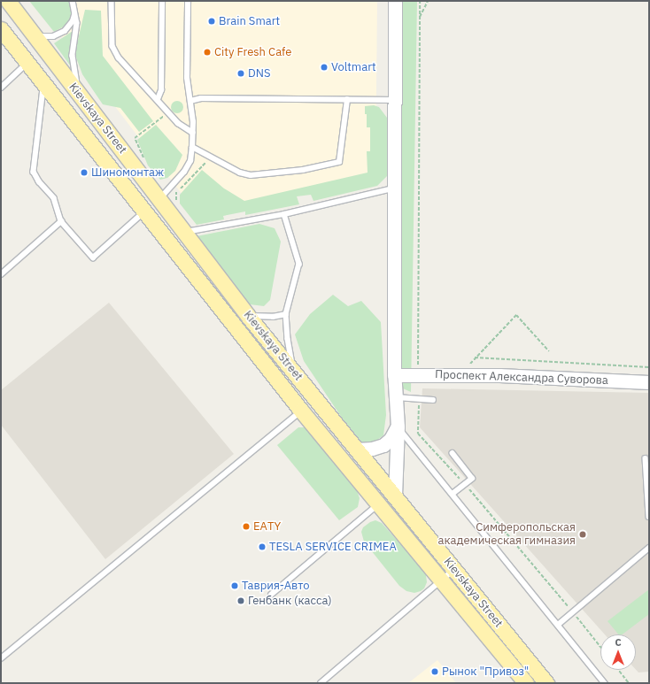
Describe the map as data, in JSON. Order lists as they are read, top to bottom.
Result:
{
  "streets": {
    "main road": ["Kievskaya Street", "Проспект Александра Суворова"]
  },
  "places": [
    "Brain Smart",
    "City Fresh Cafe",
    "Voltmart",
    "DNS",
    "Шиномонтаж",
    "EАTY",
    "Симферопольская академическая гимназия",
    "TESLA SERVICE CRIMEA",
    "Таврия-Авто",
    "Генбанк (касса)",
    "Рынок \"Привоз\""
  ],
  "north": "top"
}
